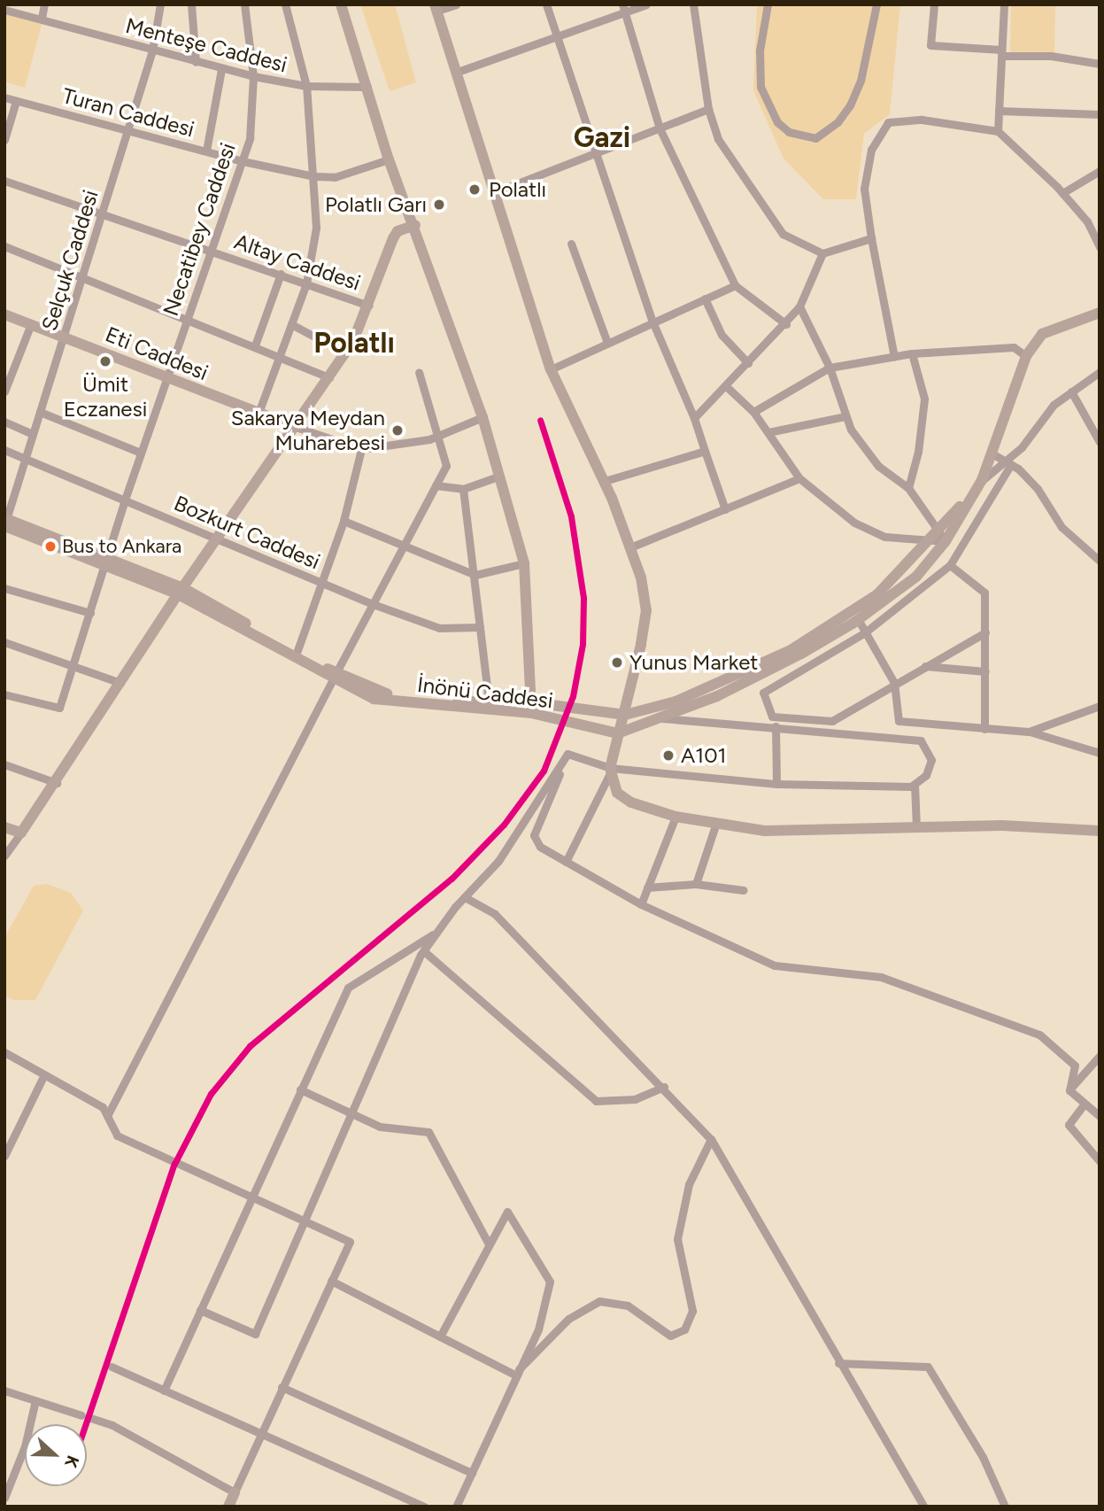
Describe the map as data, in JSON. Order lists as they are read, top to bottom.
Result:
{
  "streets": {
    "street": [
      "Menteşe Caddesi",
      "Turan Caddesi",
      "Necatibey Caddesi",
      "Selçuk Caddesi",
      "Altay Caddesi",
      "Eti Caddesi",
      "Bozkurt Caddesi",
      "İnönü Caddesi"
    ]
  },
  "crossings": [
    ["Menteşe Caddesi", "Necatibey Caddesi"],
    ["Menteşe Caddesi", "Selçuk Caddesi"],
    ["Turan Caddesi", "Necatibey Caddesi"],
    ["Turan Caddesi", "Selçuk Caddesi"],
    ["Necatibey Caddesi", "Altay Caddesi"],
    ["Necatibey Caddesi", "Eti Caddesi"],
    ["Necatibey Caddesi", "Bozkurt Caddesi"],
    ["Necatibey Caddesi", "İnönü Caddesi"],
    ["Selçuk Caddesi", "Altay Caddesi"],
    ["Selçuk Caddesi", "Eti Caddesi"],
    ["Selçuk Caddesi", "Bozkurt Caddesi"],
    ["Selçuk Caddesi", "İnönü Caddesi"]
  ],
  "districts": ["Gazi", "Polatlı"],
  "places": [
    "Polatlı",
    "Polatlı Garı",
    "Ümit Eczanesi",
    "Sakarya Meydan Muharebesi",
    "Bus to Ankara",
    "Yunus Market",
    "A101"
  ],
  "north": "right"
}
